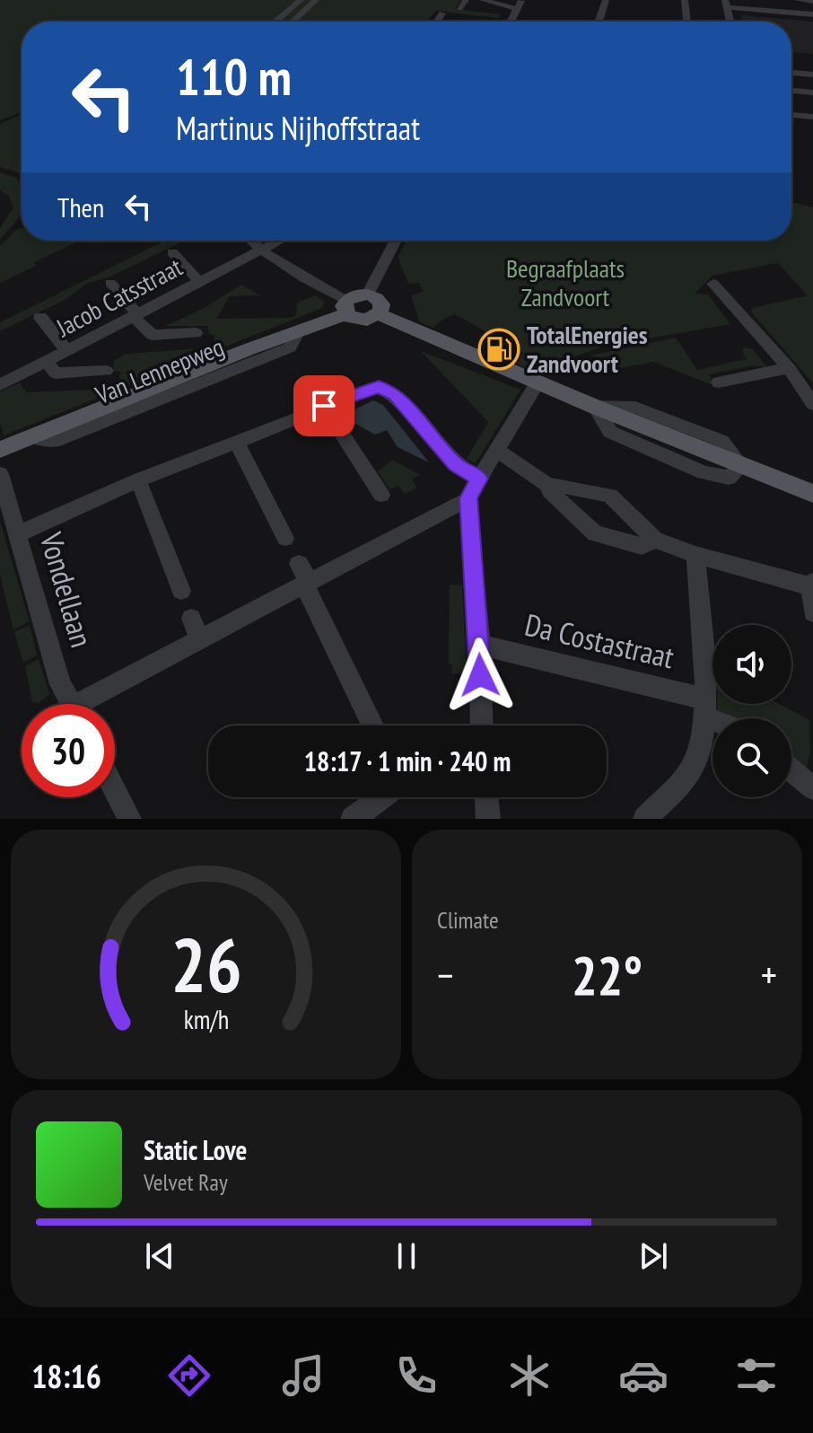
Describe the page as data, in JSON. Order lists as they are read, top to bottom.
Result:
{
  "streets": {
    "main road": ["Van Lennepweg"],
    "street": ["Jacob Catsstraat", "Vondellaan", "Da Costastraat"]
  },
  "parks": ["Begraafplaats Zandvoort"],
  "places": {
    "fuel station": ["TotalEnergies Zandvoort"]
  },
  "page": {
    "turn": ["110 m", "Martinus Nijhoffstraat"],
    "then": "Then",
    "limit": "30",
    "trip": "18:17 · 1 min · 240 m",
    "tile": "Climate",
    "heat": ["−", "22°", "+"],
    "song": ["Static Love", "Velvet Ray"],
    "tabs": "18:16",
    "gauge": ["26", "km/h"]
  }
}
